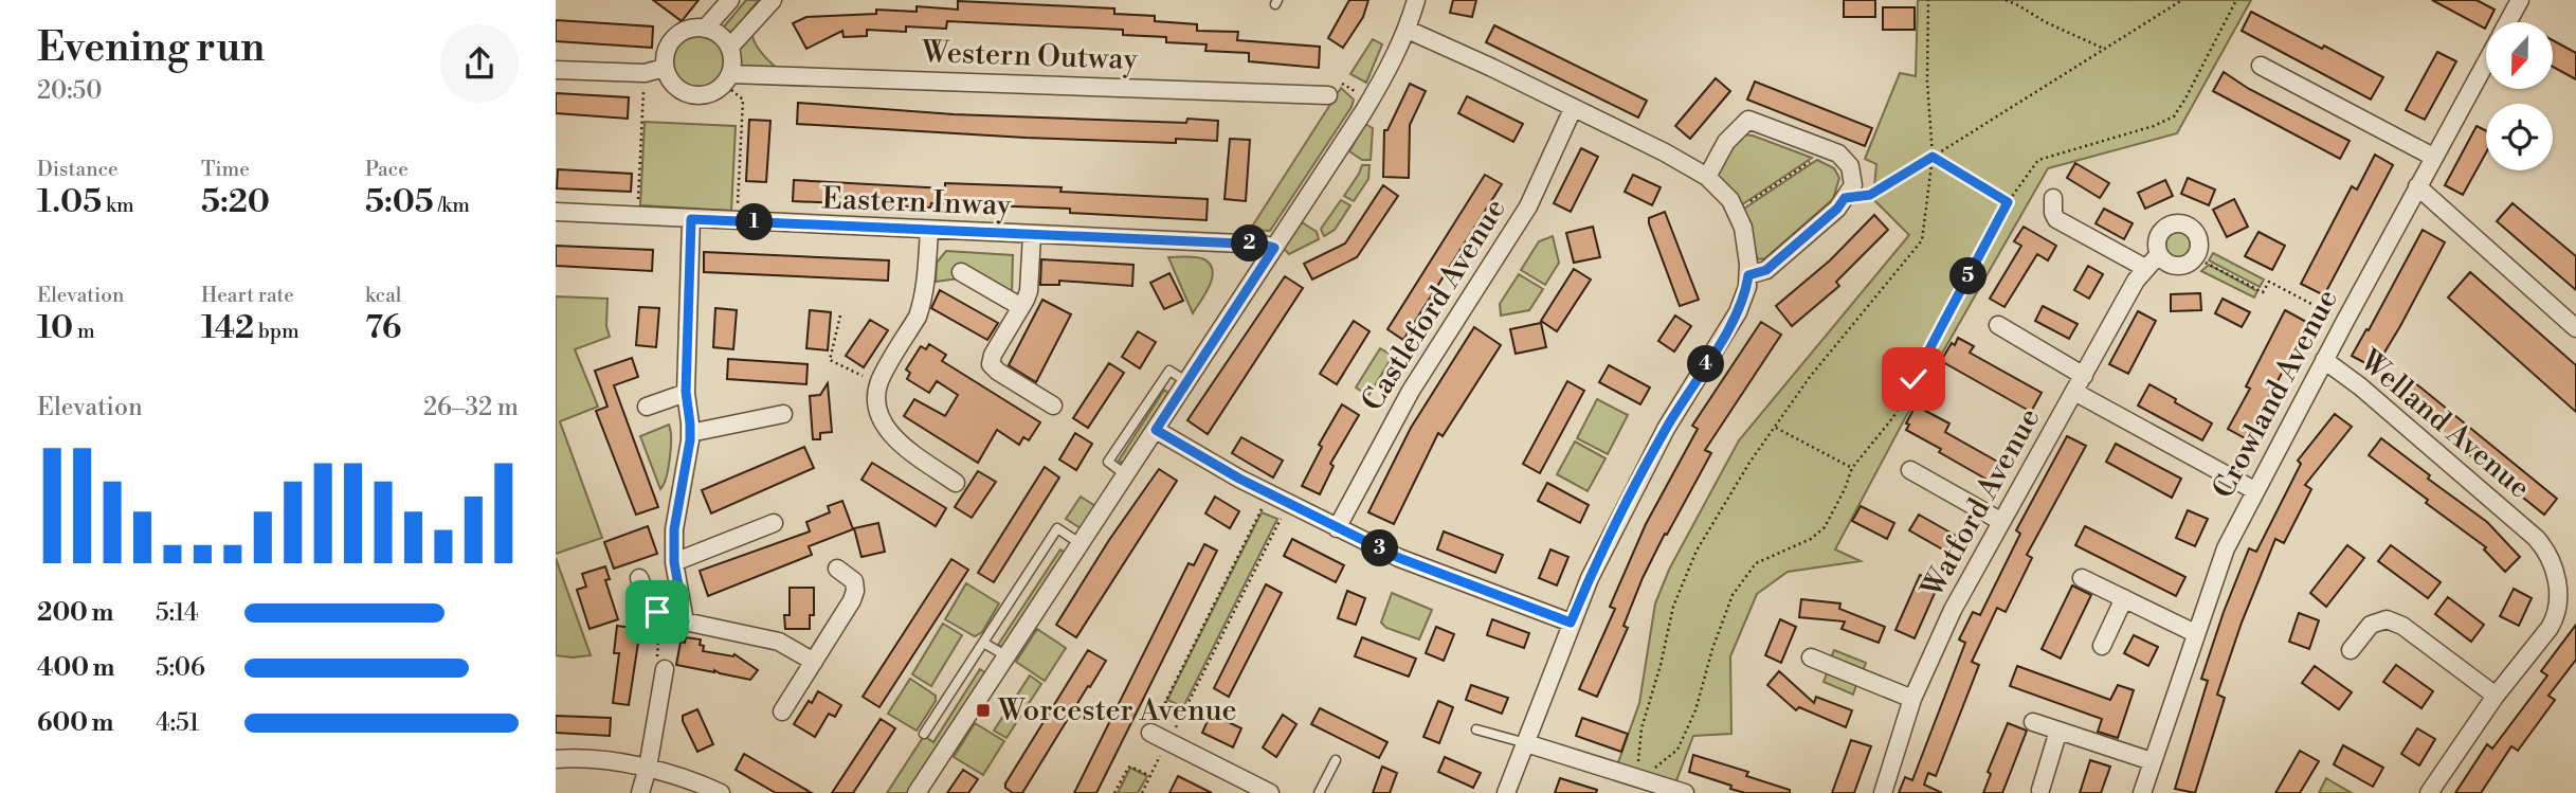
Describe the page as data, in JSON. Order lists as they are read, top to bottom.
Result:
{
  "streets": {
    "street": [
      "Western Outway",
      "Eastern Inway",
      "Castleford Avenue",
      "Crowland Avenue",
      "Welland Avenue",
      "Watford Avenue"
    ]
  },
  "crossings": [
    ["Crowland Avenue", "Welland Avenue"]
  ],
  "places": {
    "transit": ["Worcester Avenue"]
  },
  "north": "bottom",
  "page": {
    "heading": ["Evening run", "20:50"],
    "stats": [
      ["Distance", "1.05 km"],
      ["Time", "5:20"],
      ["Pace", "5:05 /km"],
      ["Elevation", "10 m"],
      ["Heart rate", "142 bpm"],
      ["kcal", "76"]
    ],
    "pins": [
      "1",
      "2",
      "5",
      "4",
      "3"
    ],
    "chart": ["Elevation", "26–32 m"],
    "list": [
      {
        "name": "200 m",
        "note": "5:14"
      },
      {
        "name": "400 m",
        "note": "5:06"
      },
      {
        "name": "600 m",
        "note": "4:51"
      }
    ]
  }
}
